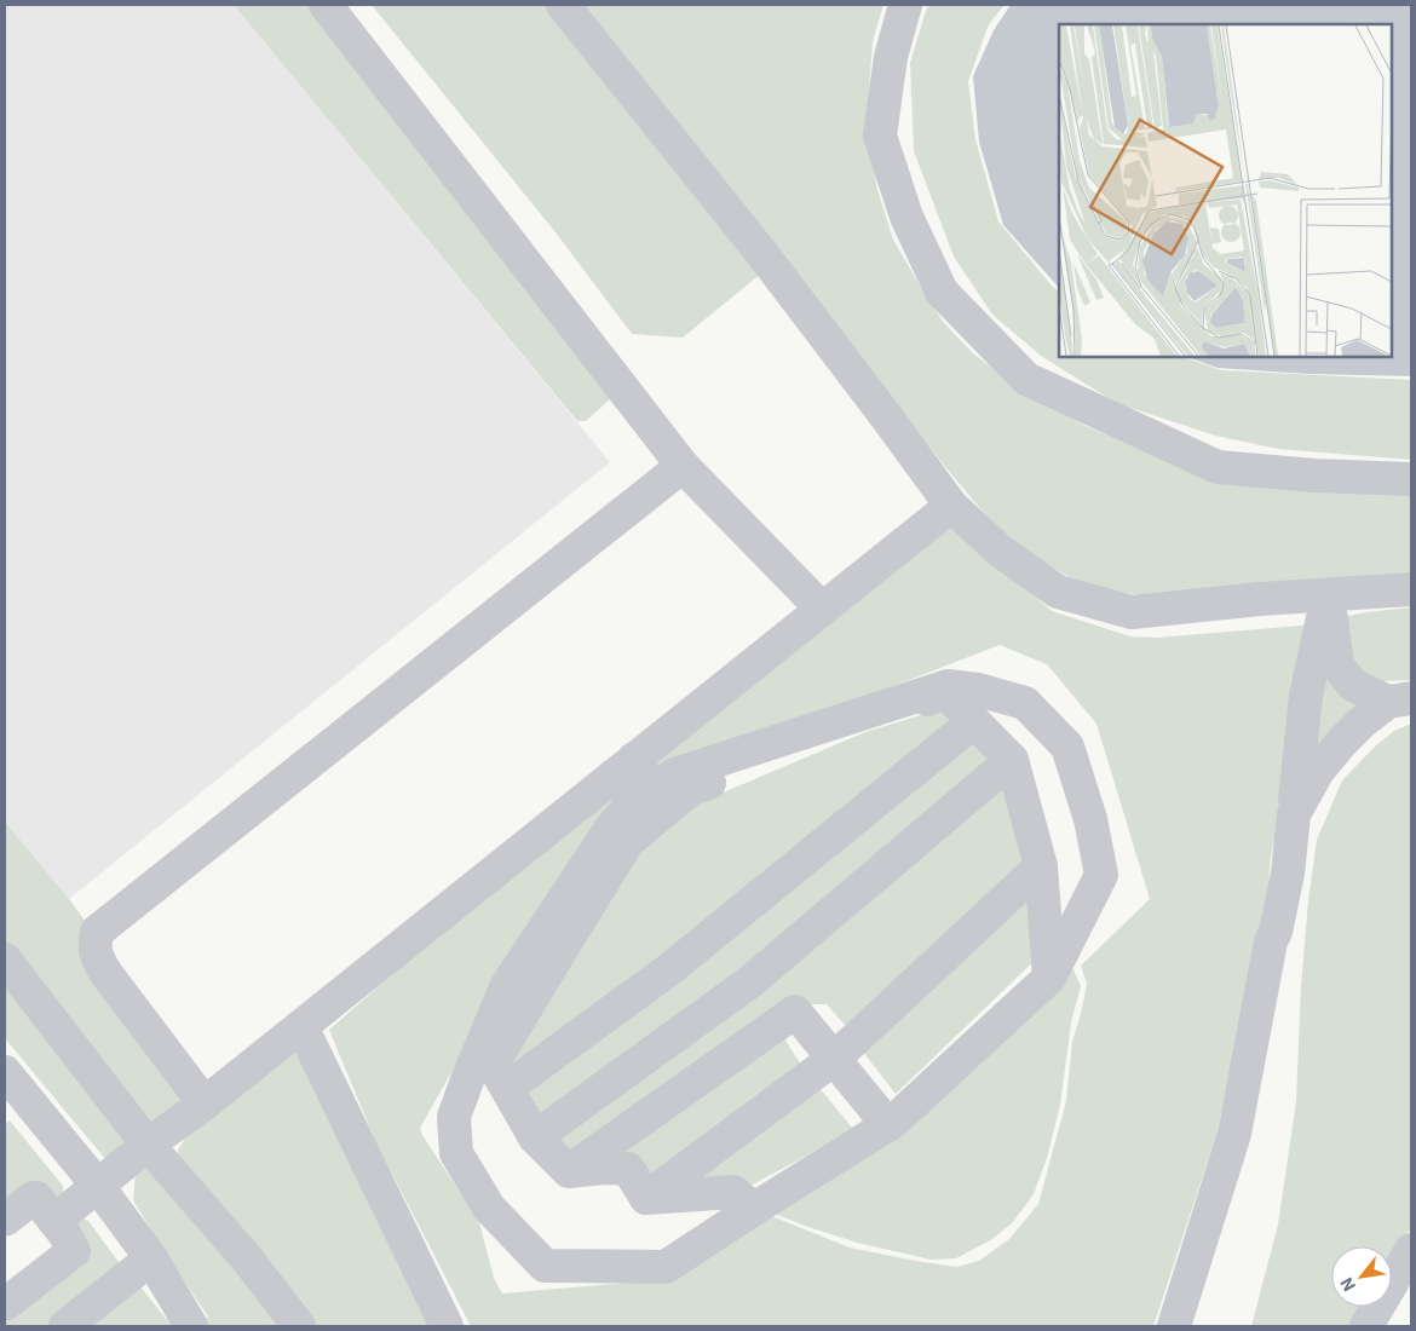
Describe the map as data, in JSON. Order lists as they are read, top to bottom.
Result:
{
  "north": "bottom left"
}
